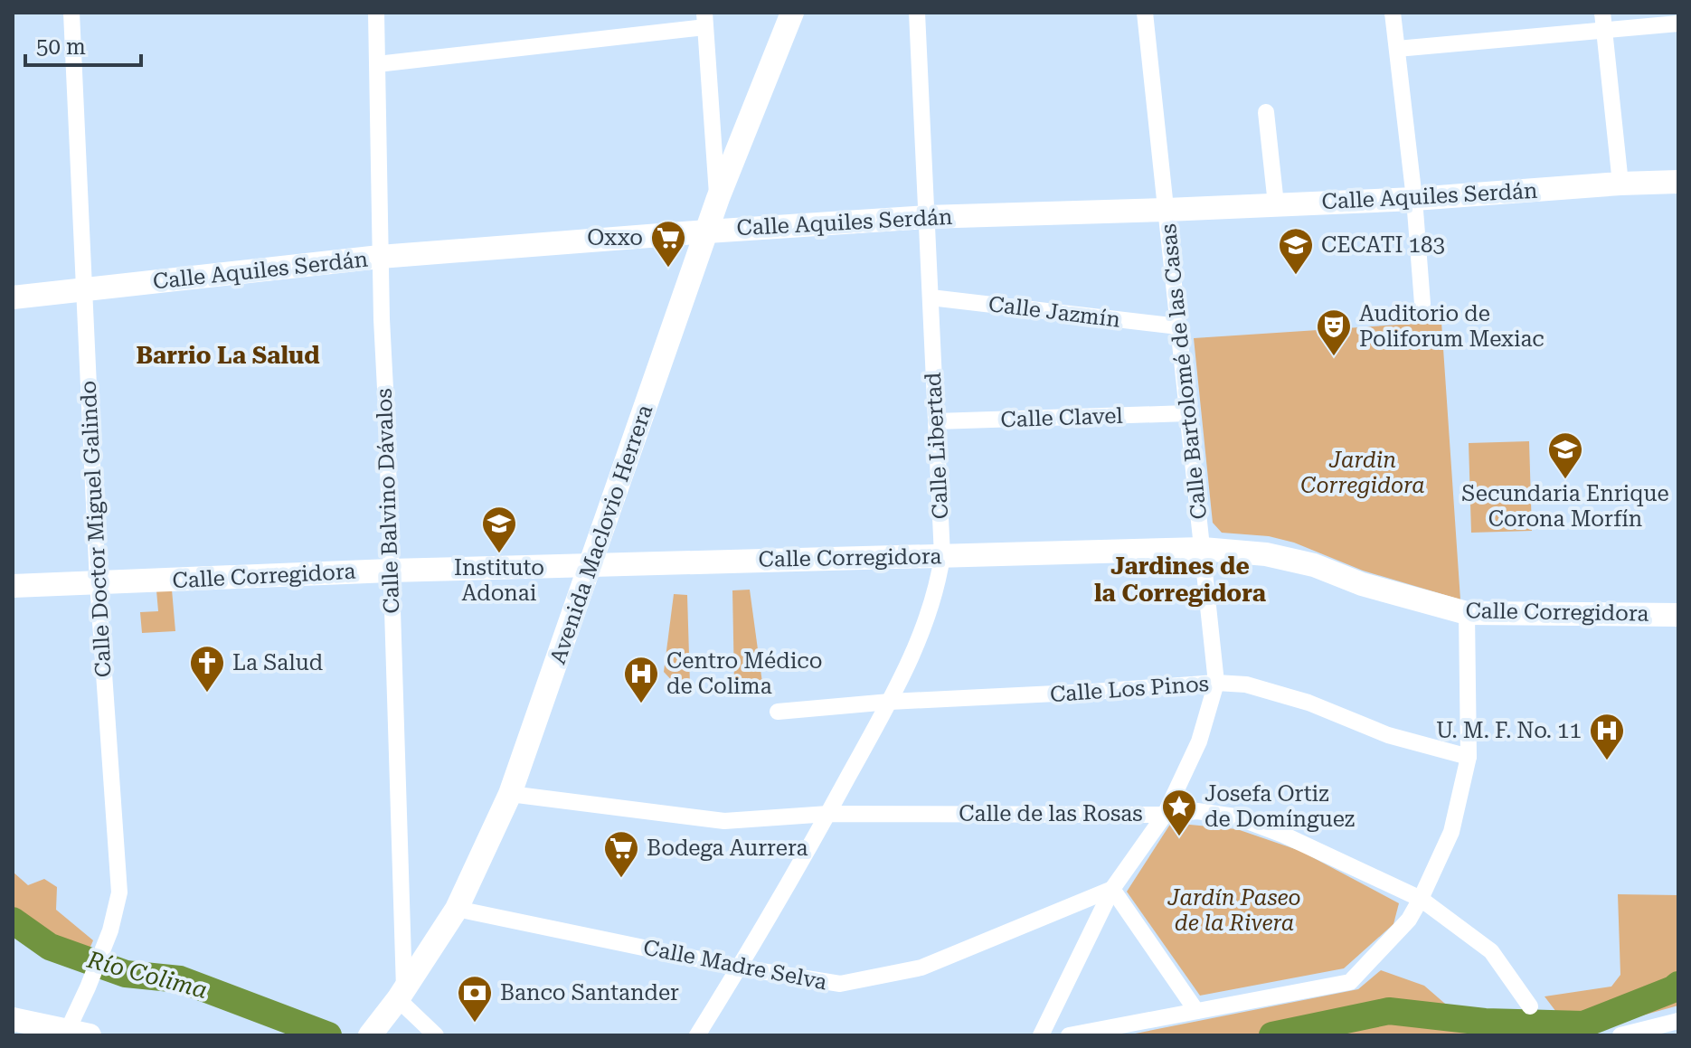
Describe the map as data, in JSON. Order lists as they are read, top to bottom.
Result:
{
  "streets": {
    "street": [
      "Calle Aquiles Serdán",
      "Calle Jazmín",
      "Calle Bartolomé de las Casas",
      "Calle Clavel",
      "Calle Libertad",
      "Calle Balvino Dávalos",
      "Calle Doctor Miguel Galindo",
      "Avenida Maclovio Herrera",
      "Calle Corregidora",
      "Calle Los Pinos",
      "Calle de las Rosas",
      "Calle Madre Selva"
    ]
  },
  "crossings": [
    ["Calle Aquiles Serdán", "Calle Bartolomé de las Casas"],
    ["Calle Aquiles Serdán", "Calle Libertad"],
    ["Calle Aquiles Serdán", "Calle Balvino Dávalos"],
    ["Calle Aquiles Serdán", "Calle Doctor Miguel Galindo"],
    ["Calle Aquiles Serdán", "Avenida Maclovio Herrera"],
    ["Calle Jazmín", "Calle Bartolomé de las Casas"],
    ["Calle Jazmín", "Calle Libertad"],
    ["Calle Bartolomé de las Casas", "Calle Clavel"],
    ["Calle Bartolomé de las Casas", "Calle Corregidora"],
    ["Calle Bartolomé de las Casas", "Calle Los Pinos"],
    ["Calle Bartolomé de las Casas", "Calle de las Rosas"],
    ["Calle Bartolomé de las Casas", "Calle Madre Selva"],
    ["Calle Clavel", "Calle Libertad"],
    ["Calle Libertad", "Calle Corregidora"],
    ["Calle Libertad", "Calle Los Pinos"],
    ["Calle Libertad", "Calle de las Rosas"],
    ["Calle Libertad", "Calle Madre Selva"],
    ["Calle Balvino Dávalos", "Avenida Maclovio Herrera"],
    ["Calle Balvino Dávalos", "Calle Corregidora"],
    ["Calle Doctor Miguel Galindo", "Calle Corregidora"],
    ["Avenida Maclovio Herrera", "Calle Corregidora"],
    ["Avenida Maclovio Herrera", "Calle de las Rosas"],
    ["Avenida Maclovio Herrera", "Calle Madre Selva"]
  ],
  "districts": ["Barrio La Salud", "Jardines de la Corregidora"],
  "water": ["Río Colima"],
  "parks": ["Jardin Corregidora", "Jardín Paseo de la Rivera"],
  "places": {
    "supermarket": ["Oxxo", "Bodega Aurrera"],
    "school or university": ["CECATI 183", "Secundaria Enrique Corona Morfín", "Instituto Adonai"],
    "theatre": ["Auditorio de Poliforum Mexiac"],
    "church": ["La Salud"],
    "hospital": ["Centro Médico de Colima", "U. M. F. No. 11"],
    "place": ["Josefa Ortiz de Domínguez"],
    "bank": ["Banco Santander"]
  },
  "scale_bar": "50 m"
}
